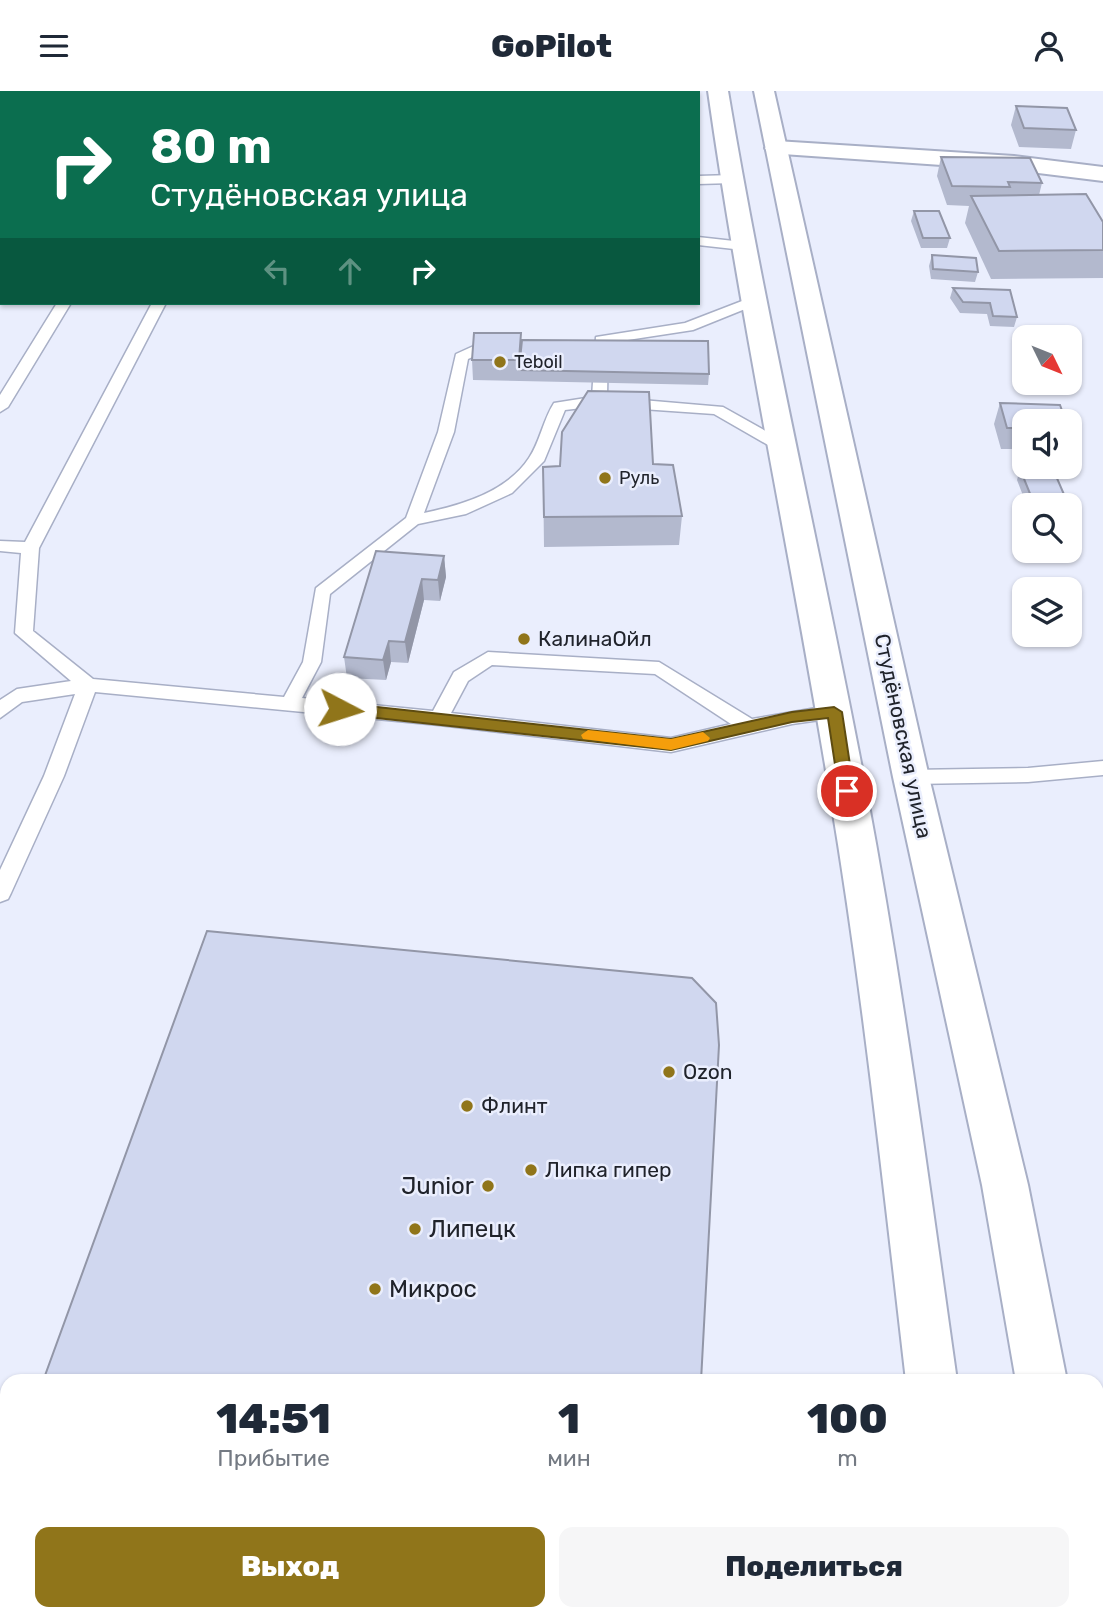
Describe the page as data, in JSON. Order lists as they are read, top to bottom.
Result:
{
  "streets": {
    "main road": ["Студёновская улица"]
  },
  "places": [
    "Teboil",
    "Руль",
    "КалинаОйл",
    "Ozon",
    "Флинт",
    "Липка гипер",
    "Junior",
    "Липецк",
    "Микрос"
  ],
  "north": "bottom right",
  "page": {
    "header": "GoPilot",
    "turn": ["80 m", "Студёновская улица"],
    "eta": [
      "14:51",
      "Прибытие",
      "1",
      "мин",
      "100",
      "m"
    ],
    "buttons": ["Выход", "Поделиться"]
  }
}
